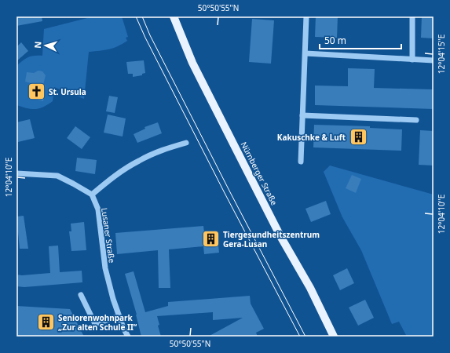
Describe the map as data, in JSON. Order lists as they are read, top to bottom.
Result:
{
  "streets": {
    "main road": ["Nürnberger Straße"],
    "street": ["Lusaner Straße"]
  },
  "places": {
    "church": ["St. Ursula"],
    "building": ["Kakuschke & Luft", "Tiergesundheitszentrum Gera-Lusan", "Seniorenwohnpark „Zur alten Schule II“"]
  },
  "scale_bar": "50 m",
  "north": "left",
  "coordinates": ["50°50'55\"N", "12°04'15\"E", "12°04'10\"E"]
}
